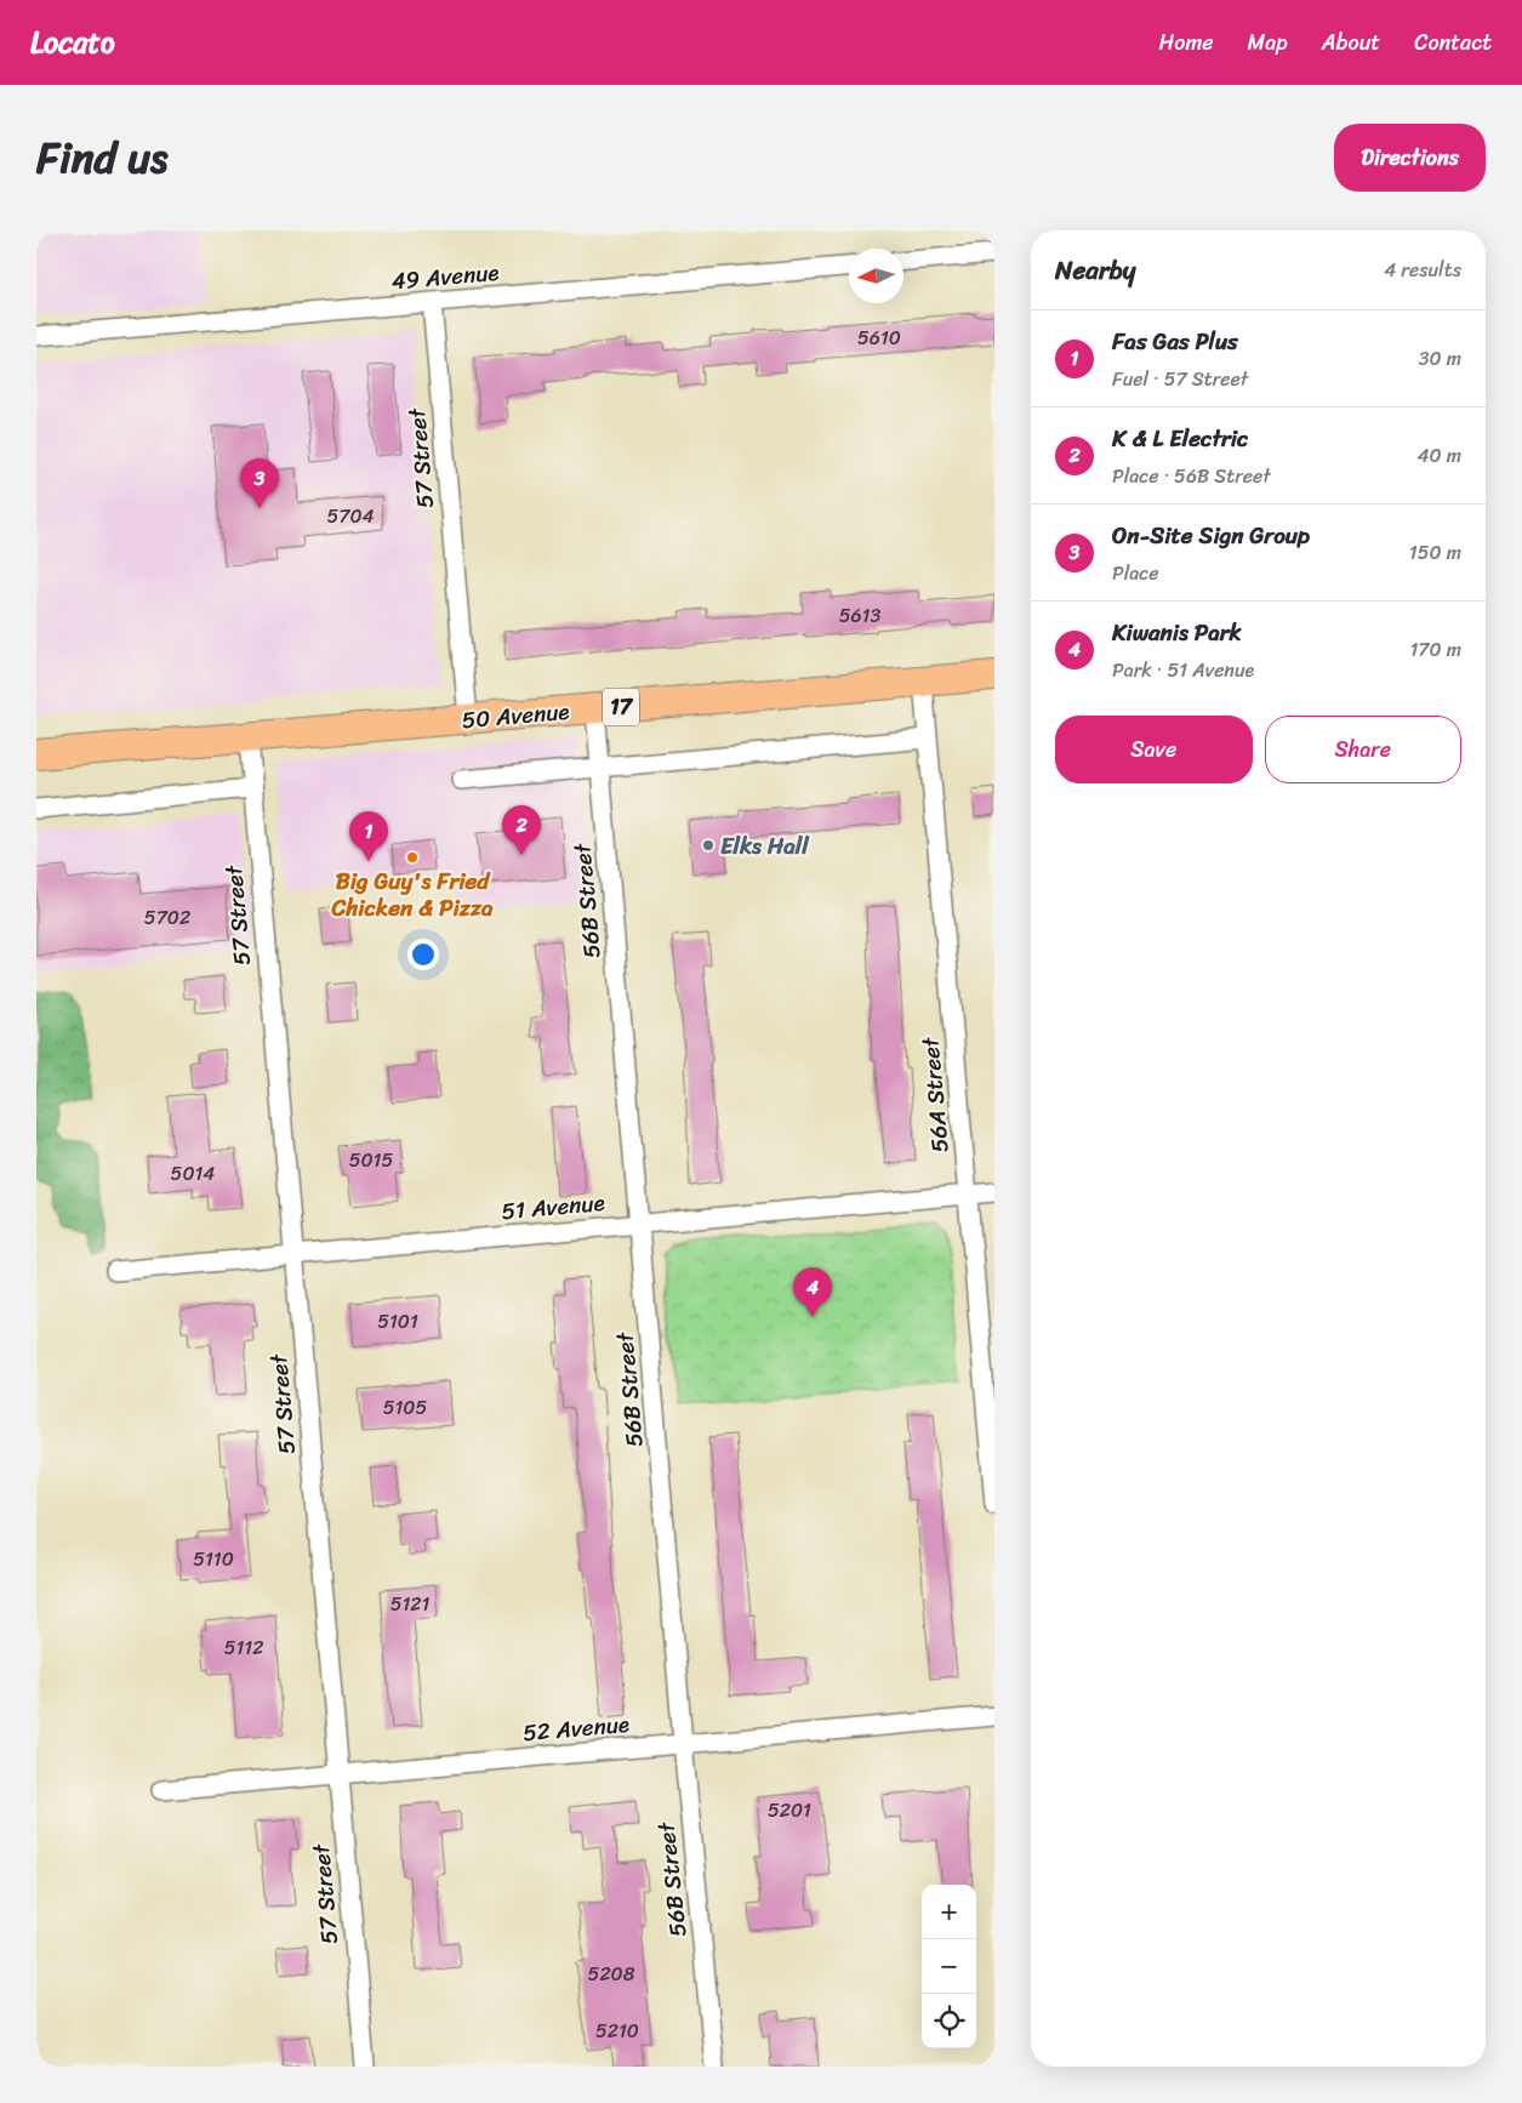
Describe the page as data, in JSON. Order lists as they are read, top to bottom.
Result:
{
  "streets": {
    "main road": ["17", "50 Avenue"],
    "street": [
      "49 Avenue",
      "57 Street",
      "56B Street",
      "56A Street",
      "51 Avenue",
      "52 Avenue"
    ]
  },
  "crossings": [
    ["49 Avenue", "57 Street"],
    ["57 Street", "50 Avenue"],
    ["57 Street", "51 Avenue"],
    ["57 Street", "52 Avenue"],
    ["50 Avenue", "56B Street"],
    ["50 Avenue", "56A Street"],
    ["56B Street", "51 Avenue"],
    ["56B Street", "52 Avenue"],
    ["56A Street", "51 Avenue"]
  ],
  "places": ["Elks Hall", "Big Guy's Fried Chicken & Pizza"],
  "house_numbers": [
    "5610",
    "5704",
    "5613",
    "5702",
    "5015",
    "5014",
    "5101",
    "5105",
    "5110",
    "5121",
    "5112",
    "5201",
    "5208",
    "5210"
  ],
  "north": "left",
  "page": {
    "header": "Locato",
    "nav": [
      "Home",
      "Map",
      "About",
      "Contact"
    ],
    "title": "Find us",
    "buttons": [
      "Directions",
      ["Save", "Share"]
    ],
    "heading": ["Nearby", "4 results"],
    "list": [
      {
        "mark": "1",
        "name": "Fas Gas Plus",
        "note": "Fuel · 57 Street",
        "value": "30 m"
      },
      {
        "mark": "2",
        "name": "K & L Electric",
        "note": "Place · 56B Street",
        "value": "40 m"
      },
      {
        "mark": "3",
        "name": "On-Site Sign Group",
        "note": "Place",
        "value": "150 m"
      },
      {
        "mark": "4",
        "name": "Kiwanis Park",
        "note": "Park · 51 Avenue",
        "value": "170 m"
      }
    ],
    "pins": [
      "3",
      "2",
      "1",
      "4"
    ],
    "map_buttons": ["+", "−"]
  }
}
